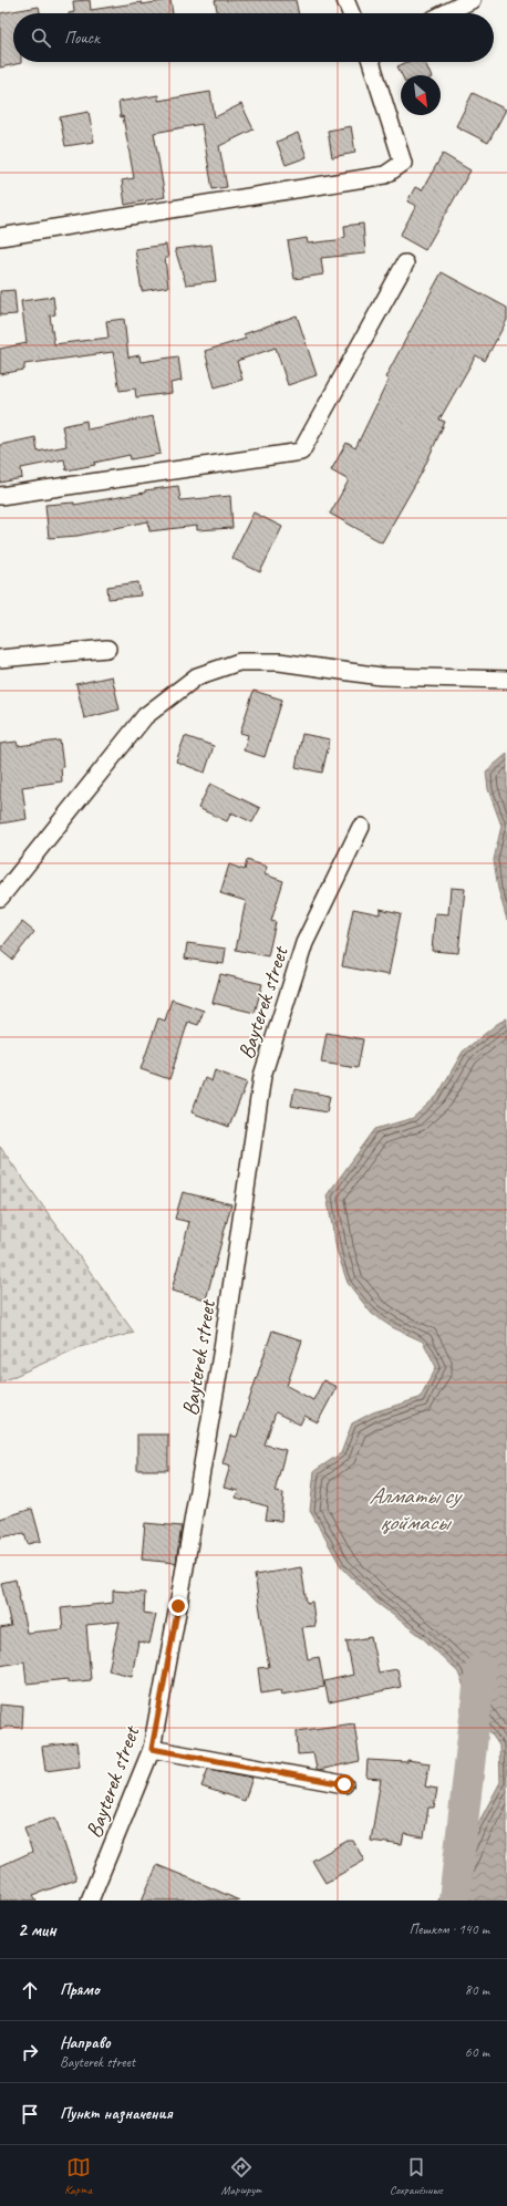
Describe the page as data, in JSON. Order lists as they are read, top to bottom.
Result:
{
  "streets": {
    "street": ["Bayterek street"]
  },
  "water": ["Алматы су қоймасы"],
  "north": "bottom right",
  "page": {
    "search": "Поиск",
    "heading": ["2 мин", "Пешком · 140 m"],
    "list": [
      ["Прямо", "80 m"],
      ["Направо", "Bayterek street", "60 m"],
      "Пункт назначения"
    ],
    "nav": ["Карта", "Маршрут", "Сохранённые"]
  }
}
